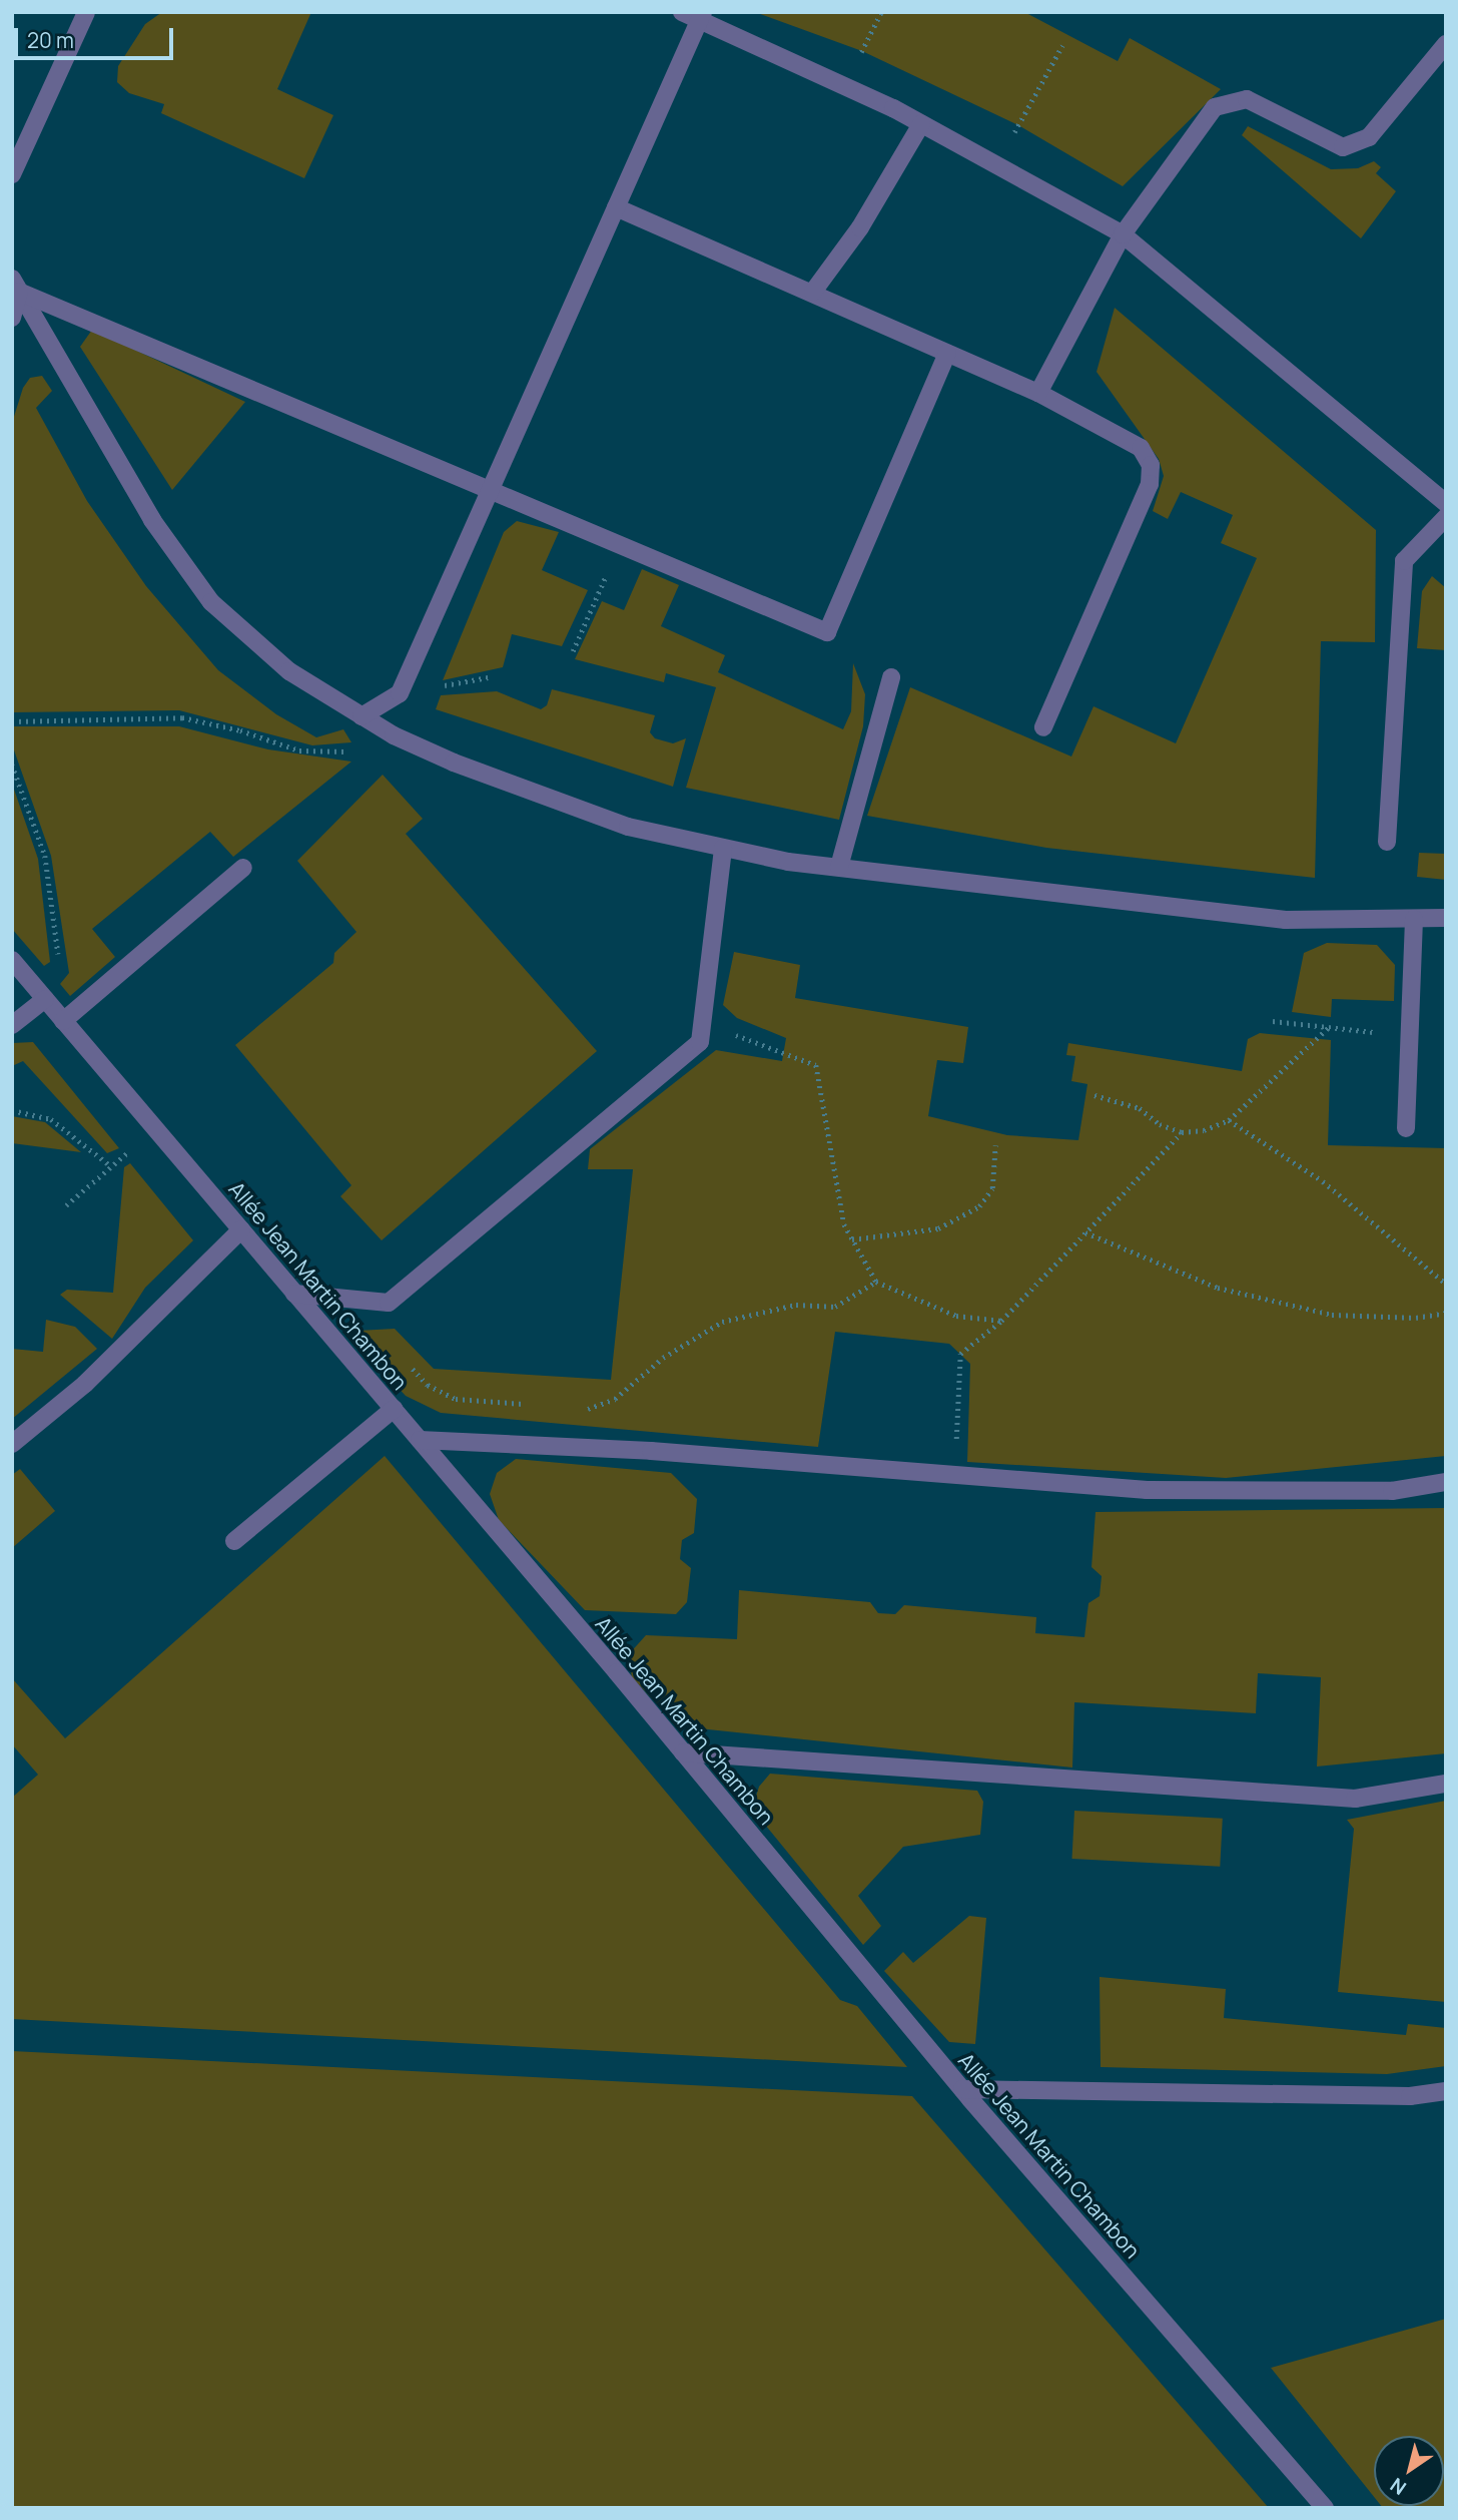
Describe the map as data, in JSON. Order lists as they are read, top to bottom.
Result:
{
  "streets": {
    "street": ["Allée Jean Martin Chambon"]
  },
  "scale_bar": "20 m",
  "north": "bottom left"
}
